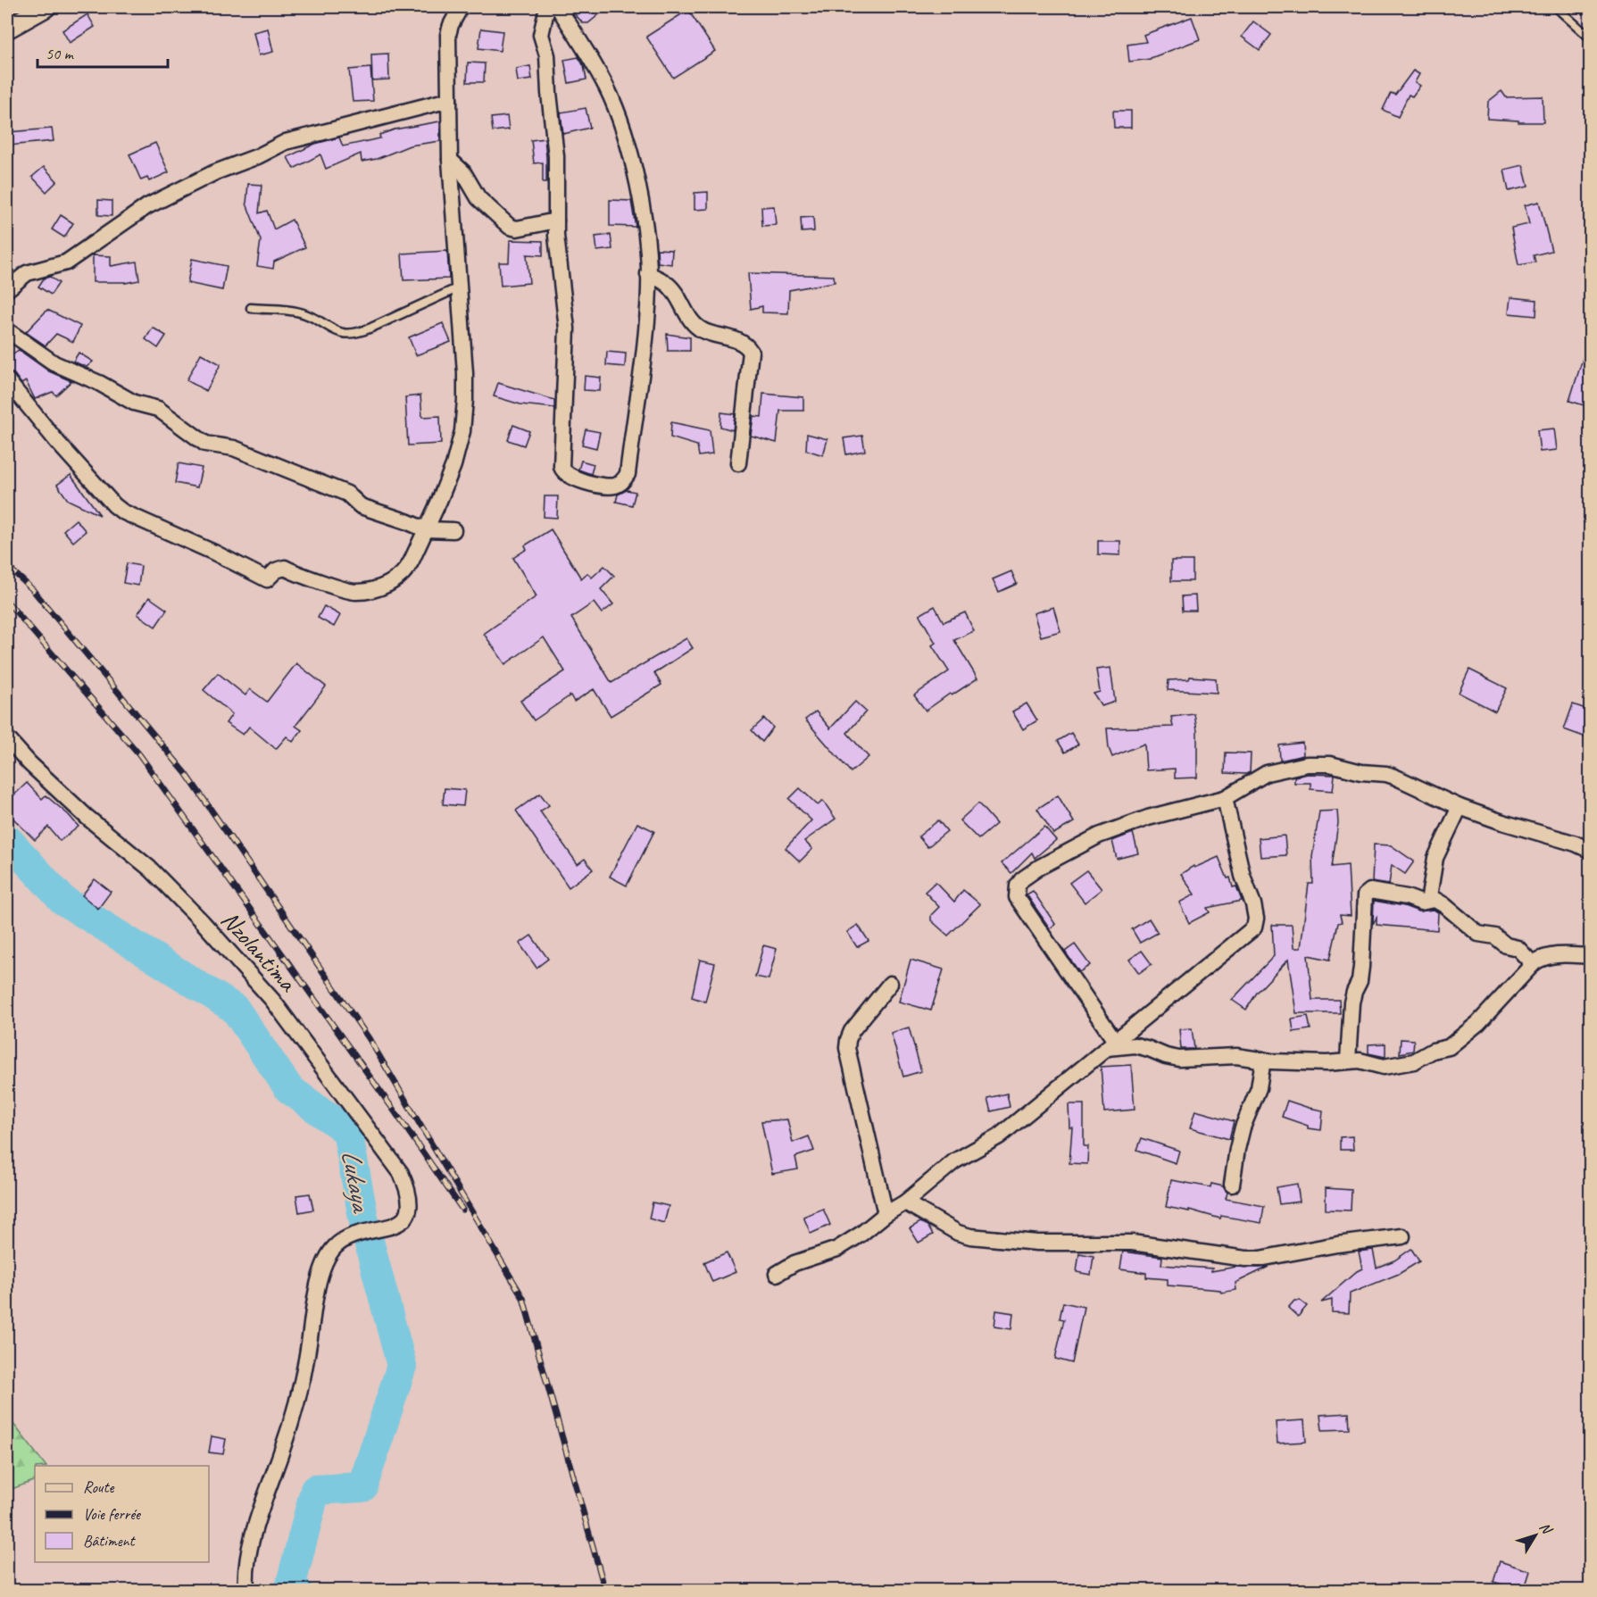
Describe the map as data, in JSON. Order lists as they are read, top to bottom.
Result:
{
  "streets": {
    "street": ["Nzolantima"]
  },
  "water": ["Lukaya"],
  "legend": ["Route", "Voie ferrée", "Bâtiment"],
  "scale_bar": "50 m",
  "north": "top right"
}
